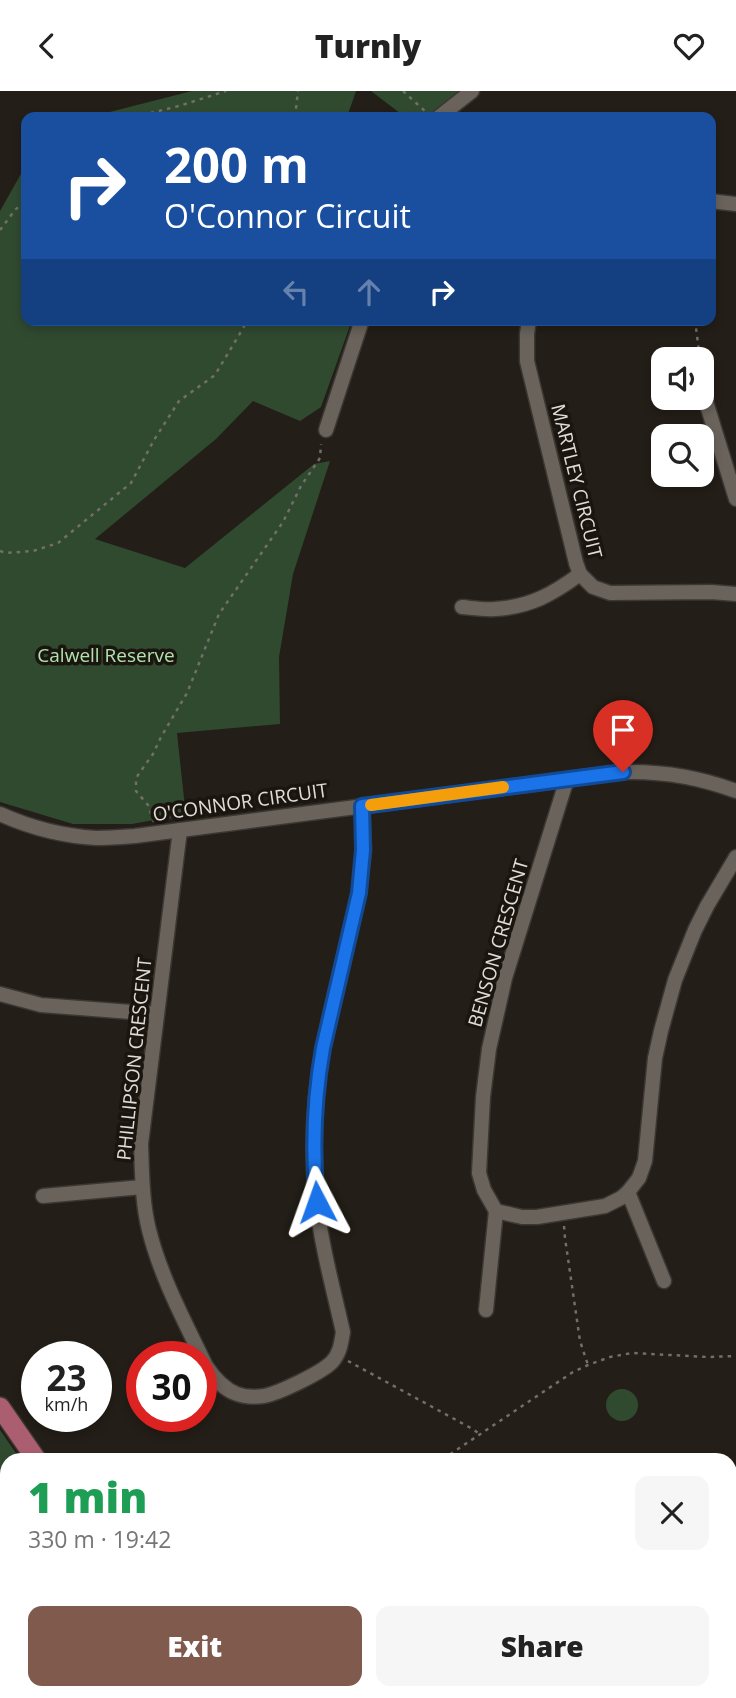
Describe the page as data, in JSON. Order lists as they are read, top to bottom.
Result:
{
  "streets": {
    "street": [
      "MARTLEY CIRCUIT",
      "O'CONNOR CIRCUIT",
      "BENSON CRESCENT",
      "PHILLIPSON CRESCENT"
    ]
  },
  "crossings": [
    ["O'CONNOR CIRCUIT", "BENSON CRESCENT"],
    ["O'CONNOR CIRCUIT", "PHILLIPSON CRESCENT"]
  ],
  "parks": ["Calwell Reserve"],
  "page": {
    "header": "Turnly",
    "turn": ["200 m", "O'Connor Circuit"],
    "speed": "23 km/h",
    "limit": "30",
    "heading": ["1 min", "330 m · 19:42"],
    "buttons": ["Exit", "Share"]
  }
}
